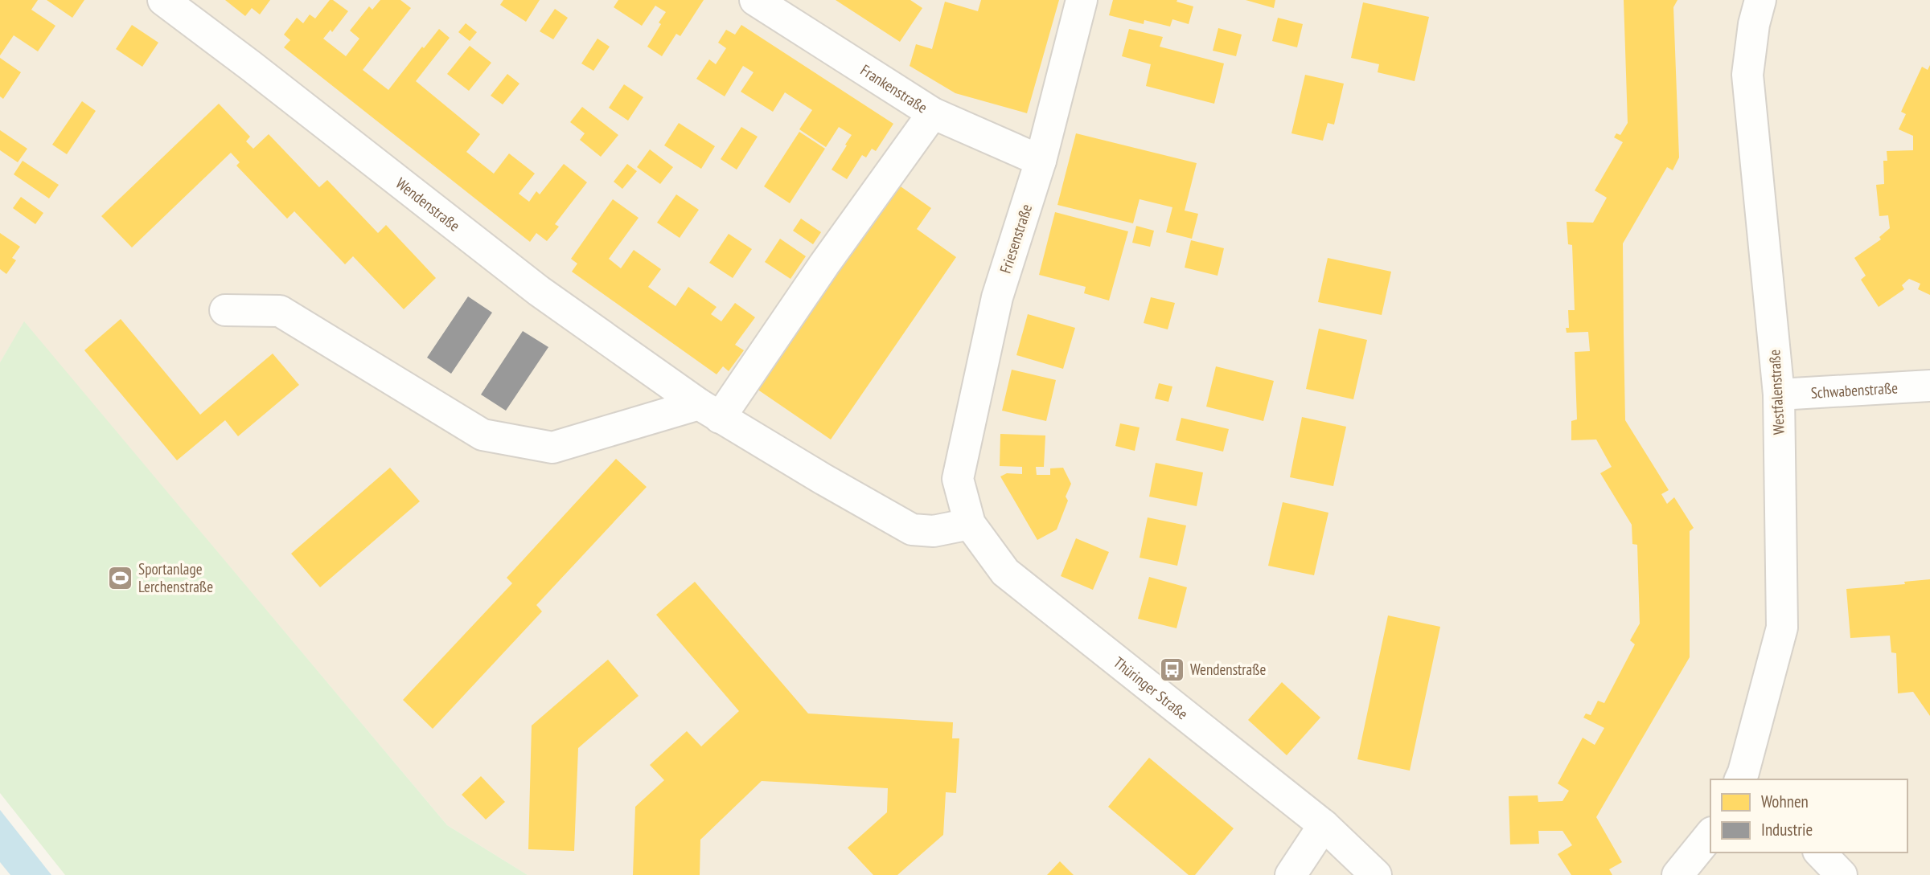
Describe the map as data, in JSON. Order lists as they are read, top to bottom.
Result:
{
  "streets": {
    "street": [
      "Frankenstraße",
      "Wendenstraße",
      "Friesenstraße",
      "Schwabenstraße",
      "Westfalenstraße",
      "Thüringer Straße"
    ]
  },
  "crossings": [
    ["Frankenstraße", "Friesenstraße"],
    ["Wendenstraße", "Thüringer Straße"],
    ["Friesenstraße", "Thüringer Straße"],
    ["Schwabenstraße", "Westfalenstraße"]
  ],
  "places": {
    "sports": ["Sportanlage Lerchenstraße"],
    "bus stop": ["Wendenstraße"]
  },
  "legend": ["Wohnen", "Industrie"]
}
